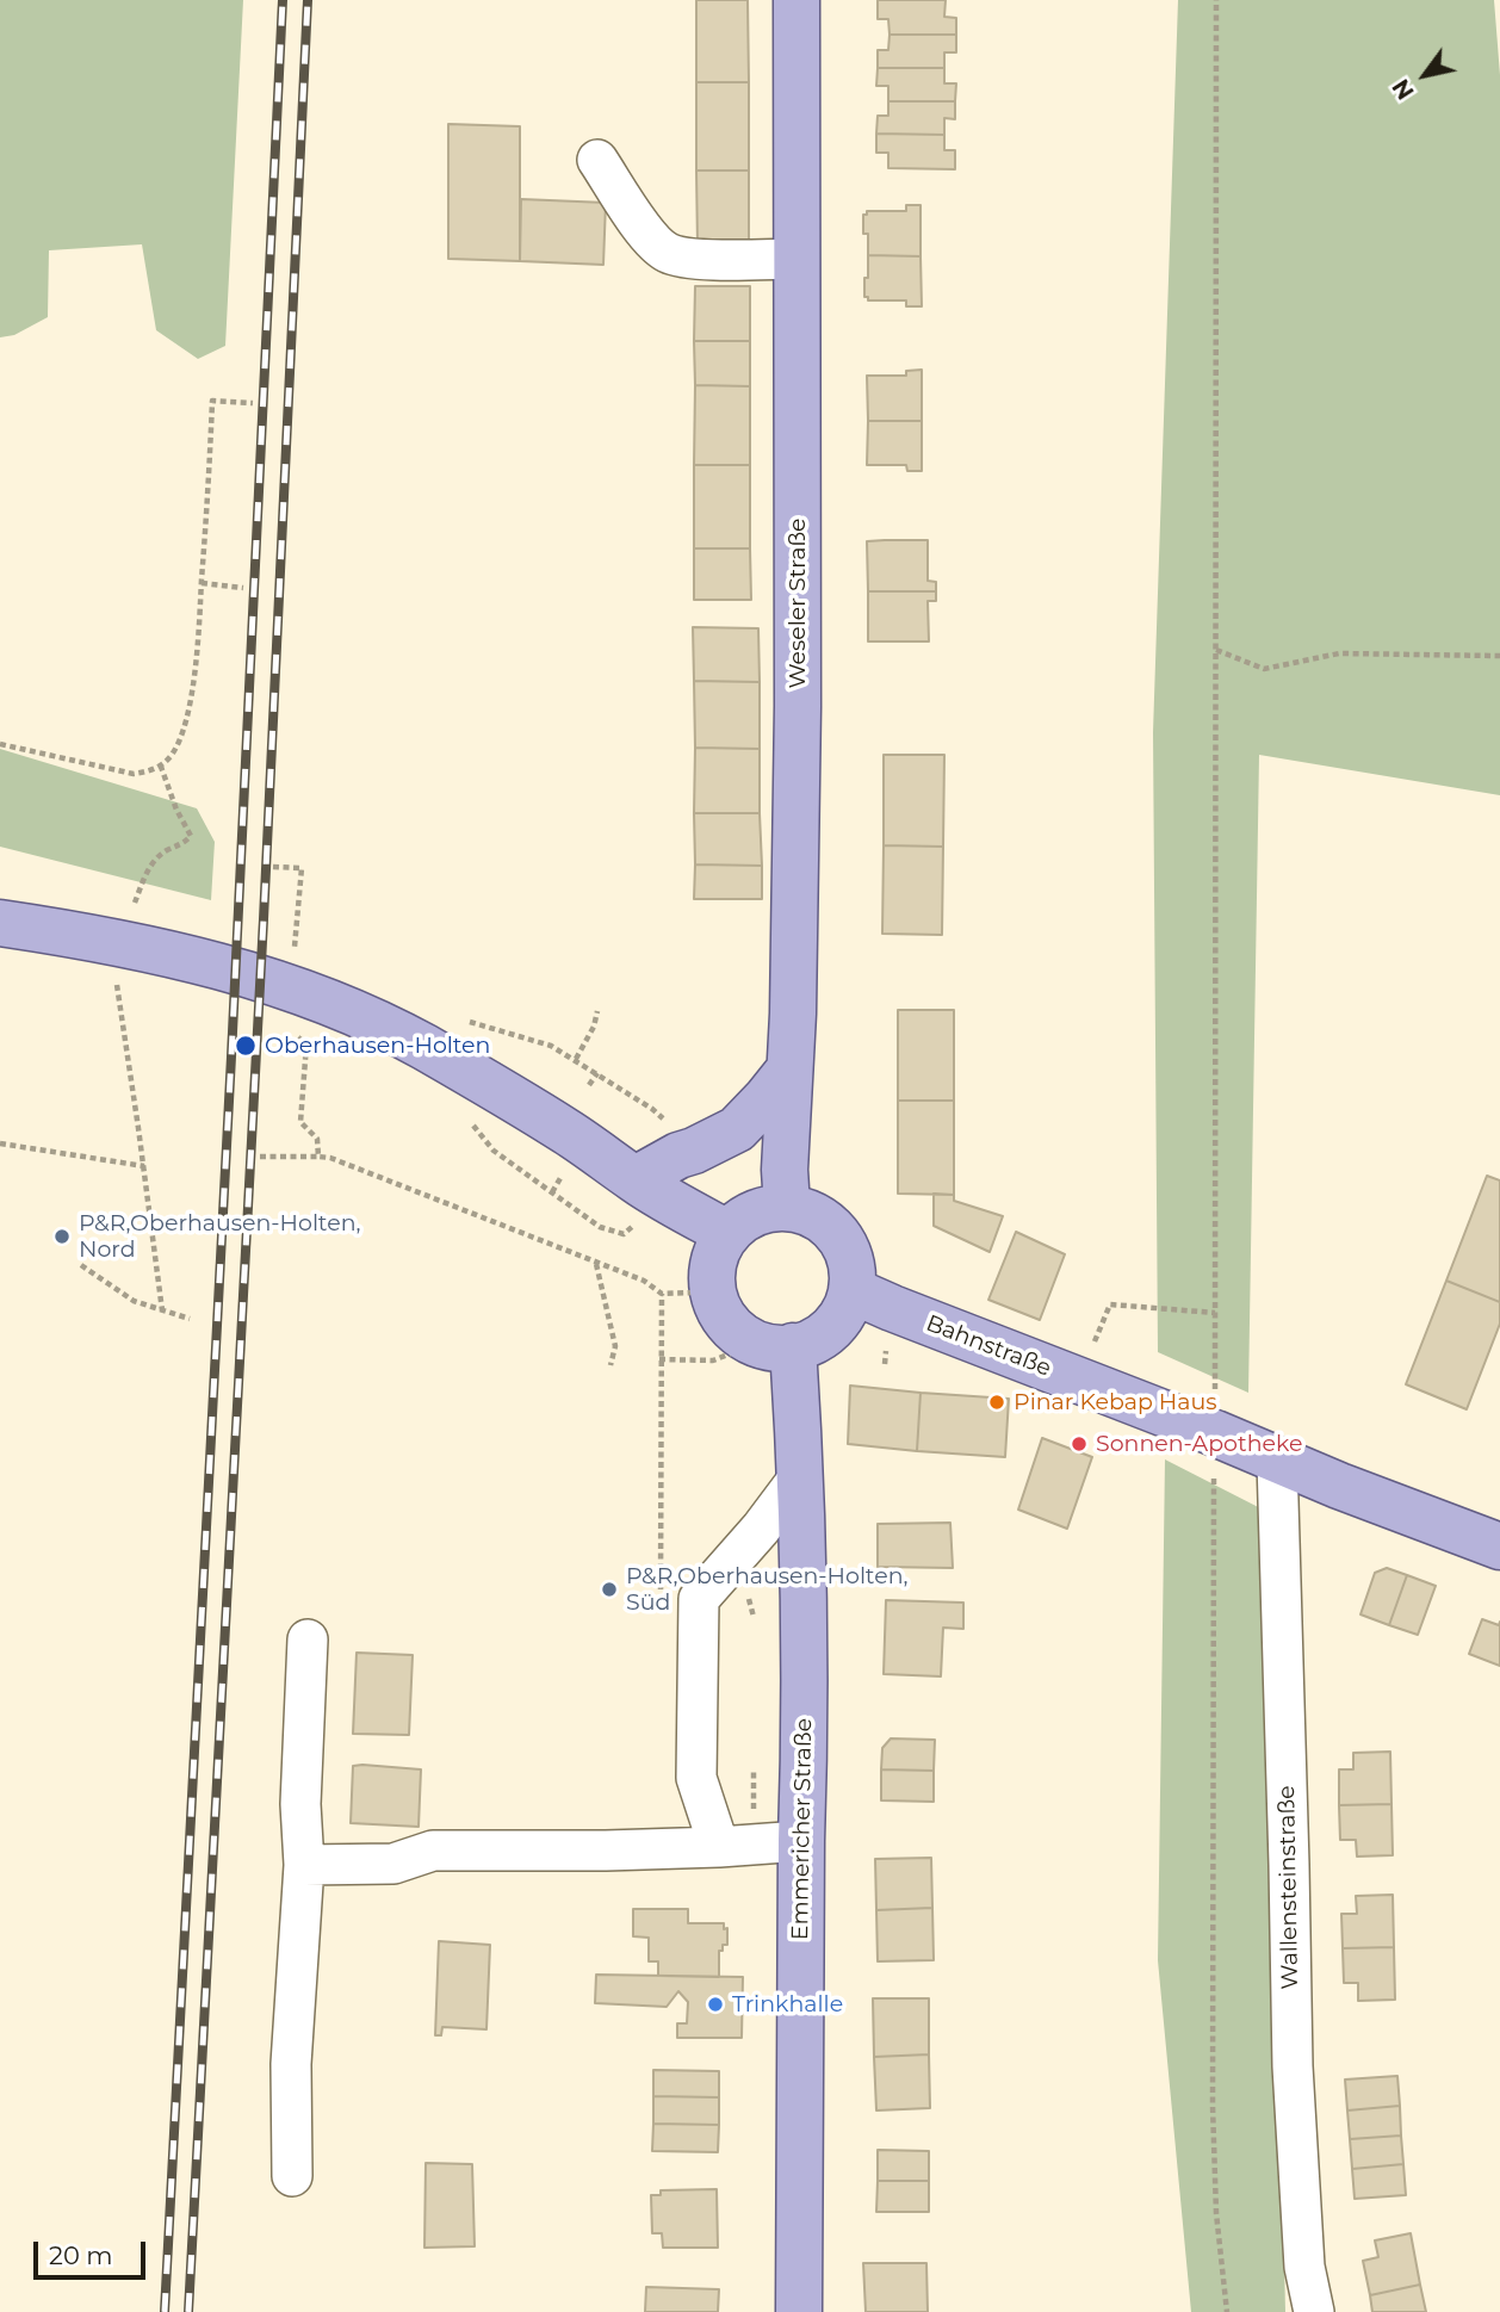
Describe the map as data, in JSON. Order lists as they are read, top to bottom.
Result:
{
  "streets": {
    "main road": ["Weseler Straße", "Bahnstraße", "Emmericher Straße"],
    "street": ["Wallensteinstraße"]
  },
  "crossings": [
    ["Weseler Straße", "Bahnstraße"],
    ["Weseler Straße", "Emmericher Straße"],
    ["Bahnstraße", "Emmericher Straße"],
    ["Bahnstraße", "Wallensteinstraße"]
  ],
  "places": [
    "Oberhausen-Holten",
    "P&R,Oberhausen-Holten, Nord",
    "Pinar Kebap Haus",
    "Sonnen-Apotheke",
    "P&R,Oberhausen-Holten, Süd",
    "Trinkhalle"
  ],
  "scale_bar": "20 m",
  "north": "bottom left"
}
